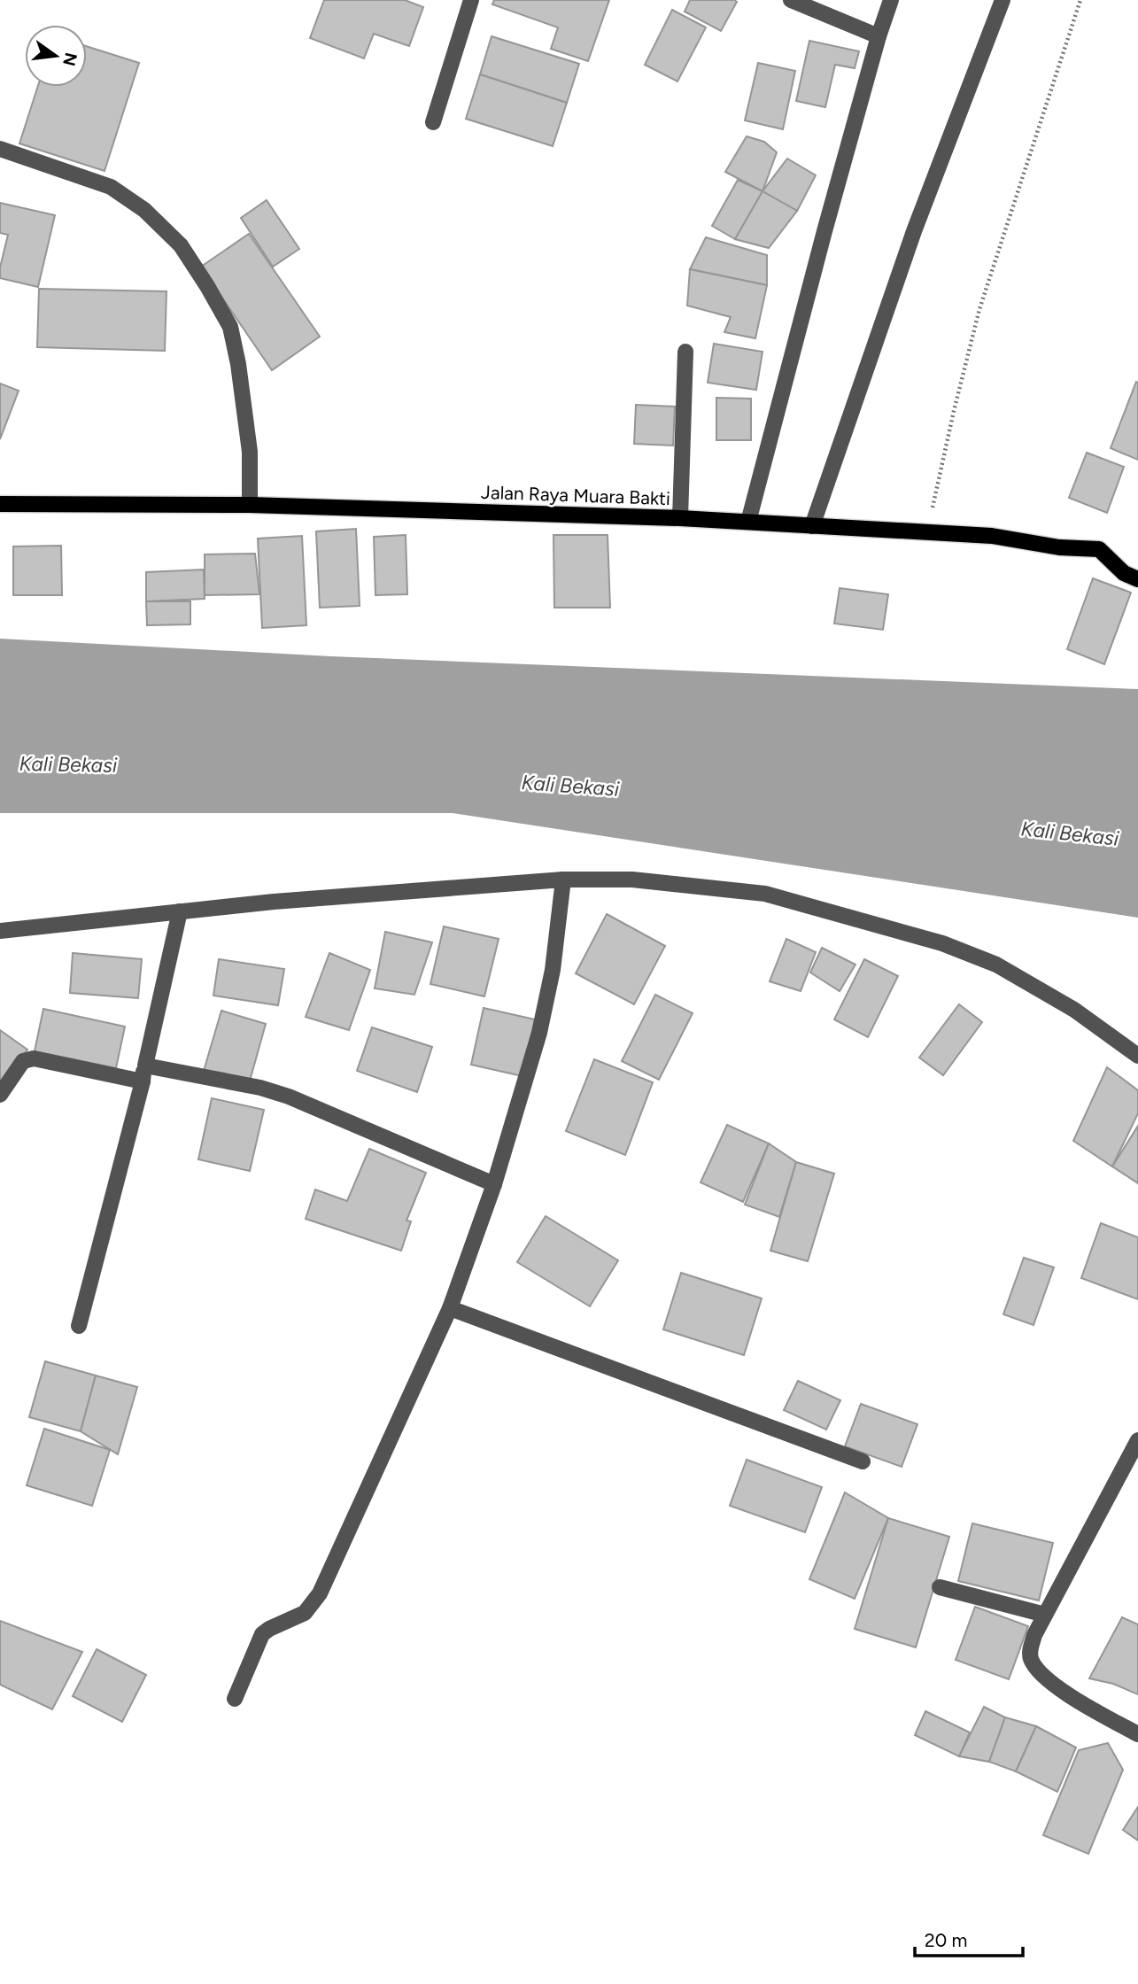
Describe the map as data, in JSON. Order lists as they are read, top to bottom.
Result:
{
  "streets": {
    "main road": ["Jalan Raya Muara Bakti"]
  },
  "water": ["Kali Bekasi"],
  "scale_bar": "20 m",
  "north": "right"
}
